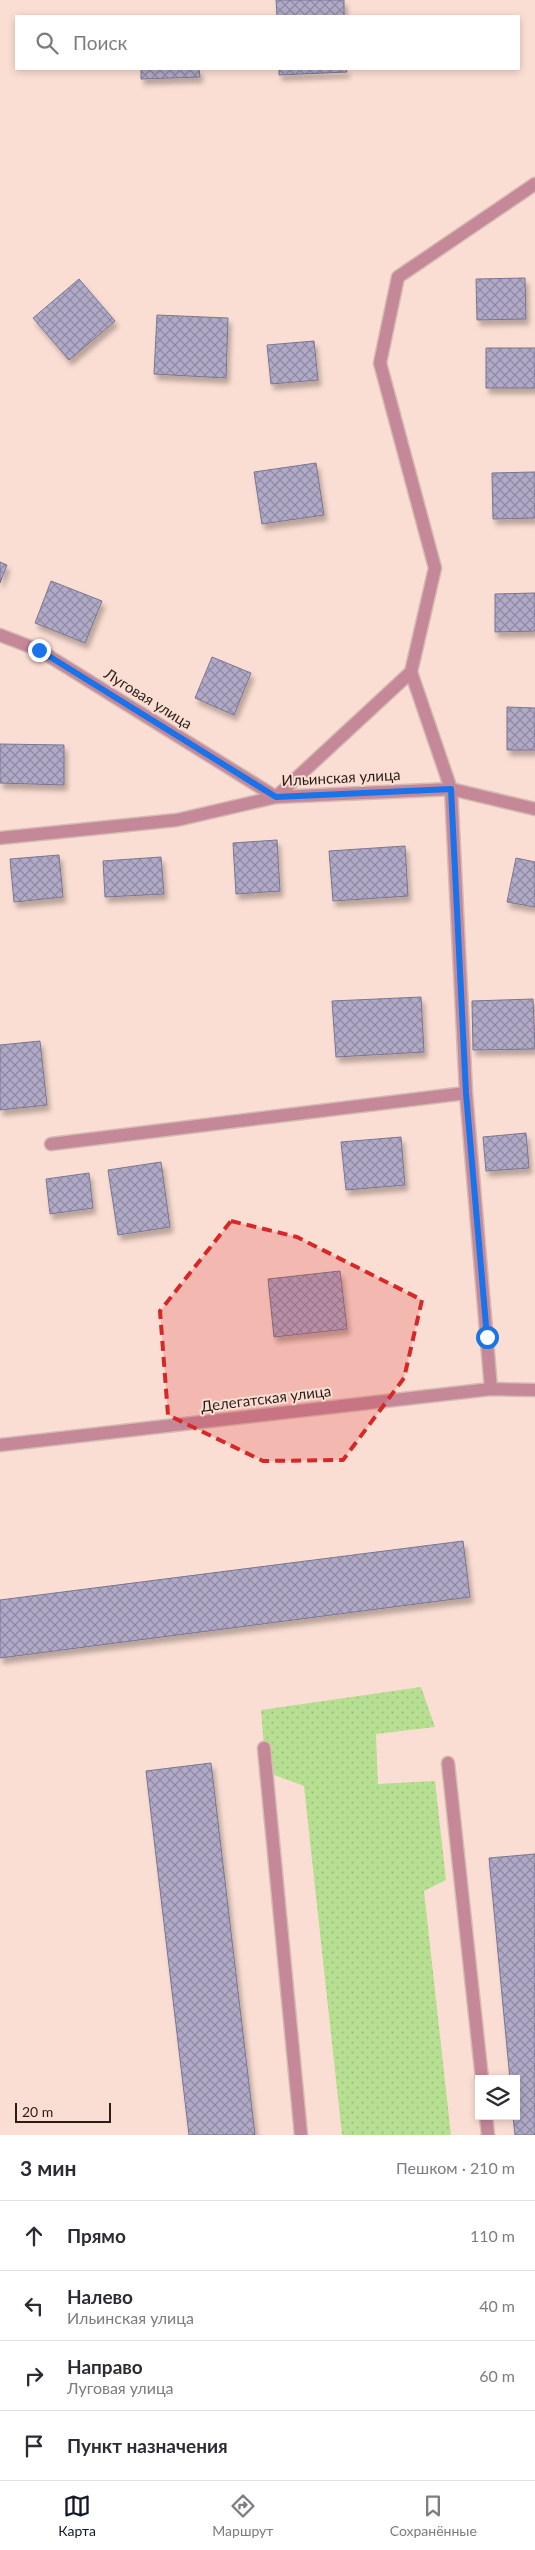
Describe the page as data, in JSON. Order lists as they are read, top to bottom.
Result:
{
  "streets": {
    "street": ["Луговая улица", "Ильинская улица", "Делегатская улица"]
  },
  "crossings": [
    ["Луговая улица", "Ильинская улица"]
  ],
  "scale_bar": "20 m",
  "page": {
    "search": "Поиск",
    "scale": "20 m",
    "heading": ["3 мин", "Пешком · 210 m"],
    "list": [
      ["Прямо", "110 m"],
      ["Налево", "Ильинская улица", "40 m"],
      ["Направо", "Луговая улица", "60 m"],
      "Пункт назначения"
    ],
    "nav": ["Карта", "Маршрут", "Сохранённые"]
  }
}
